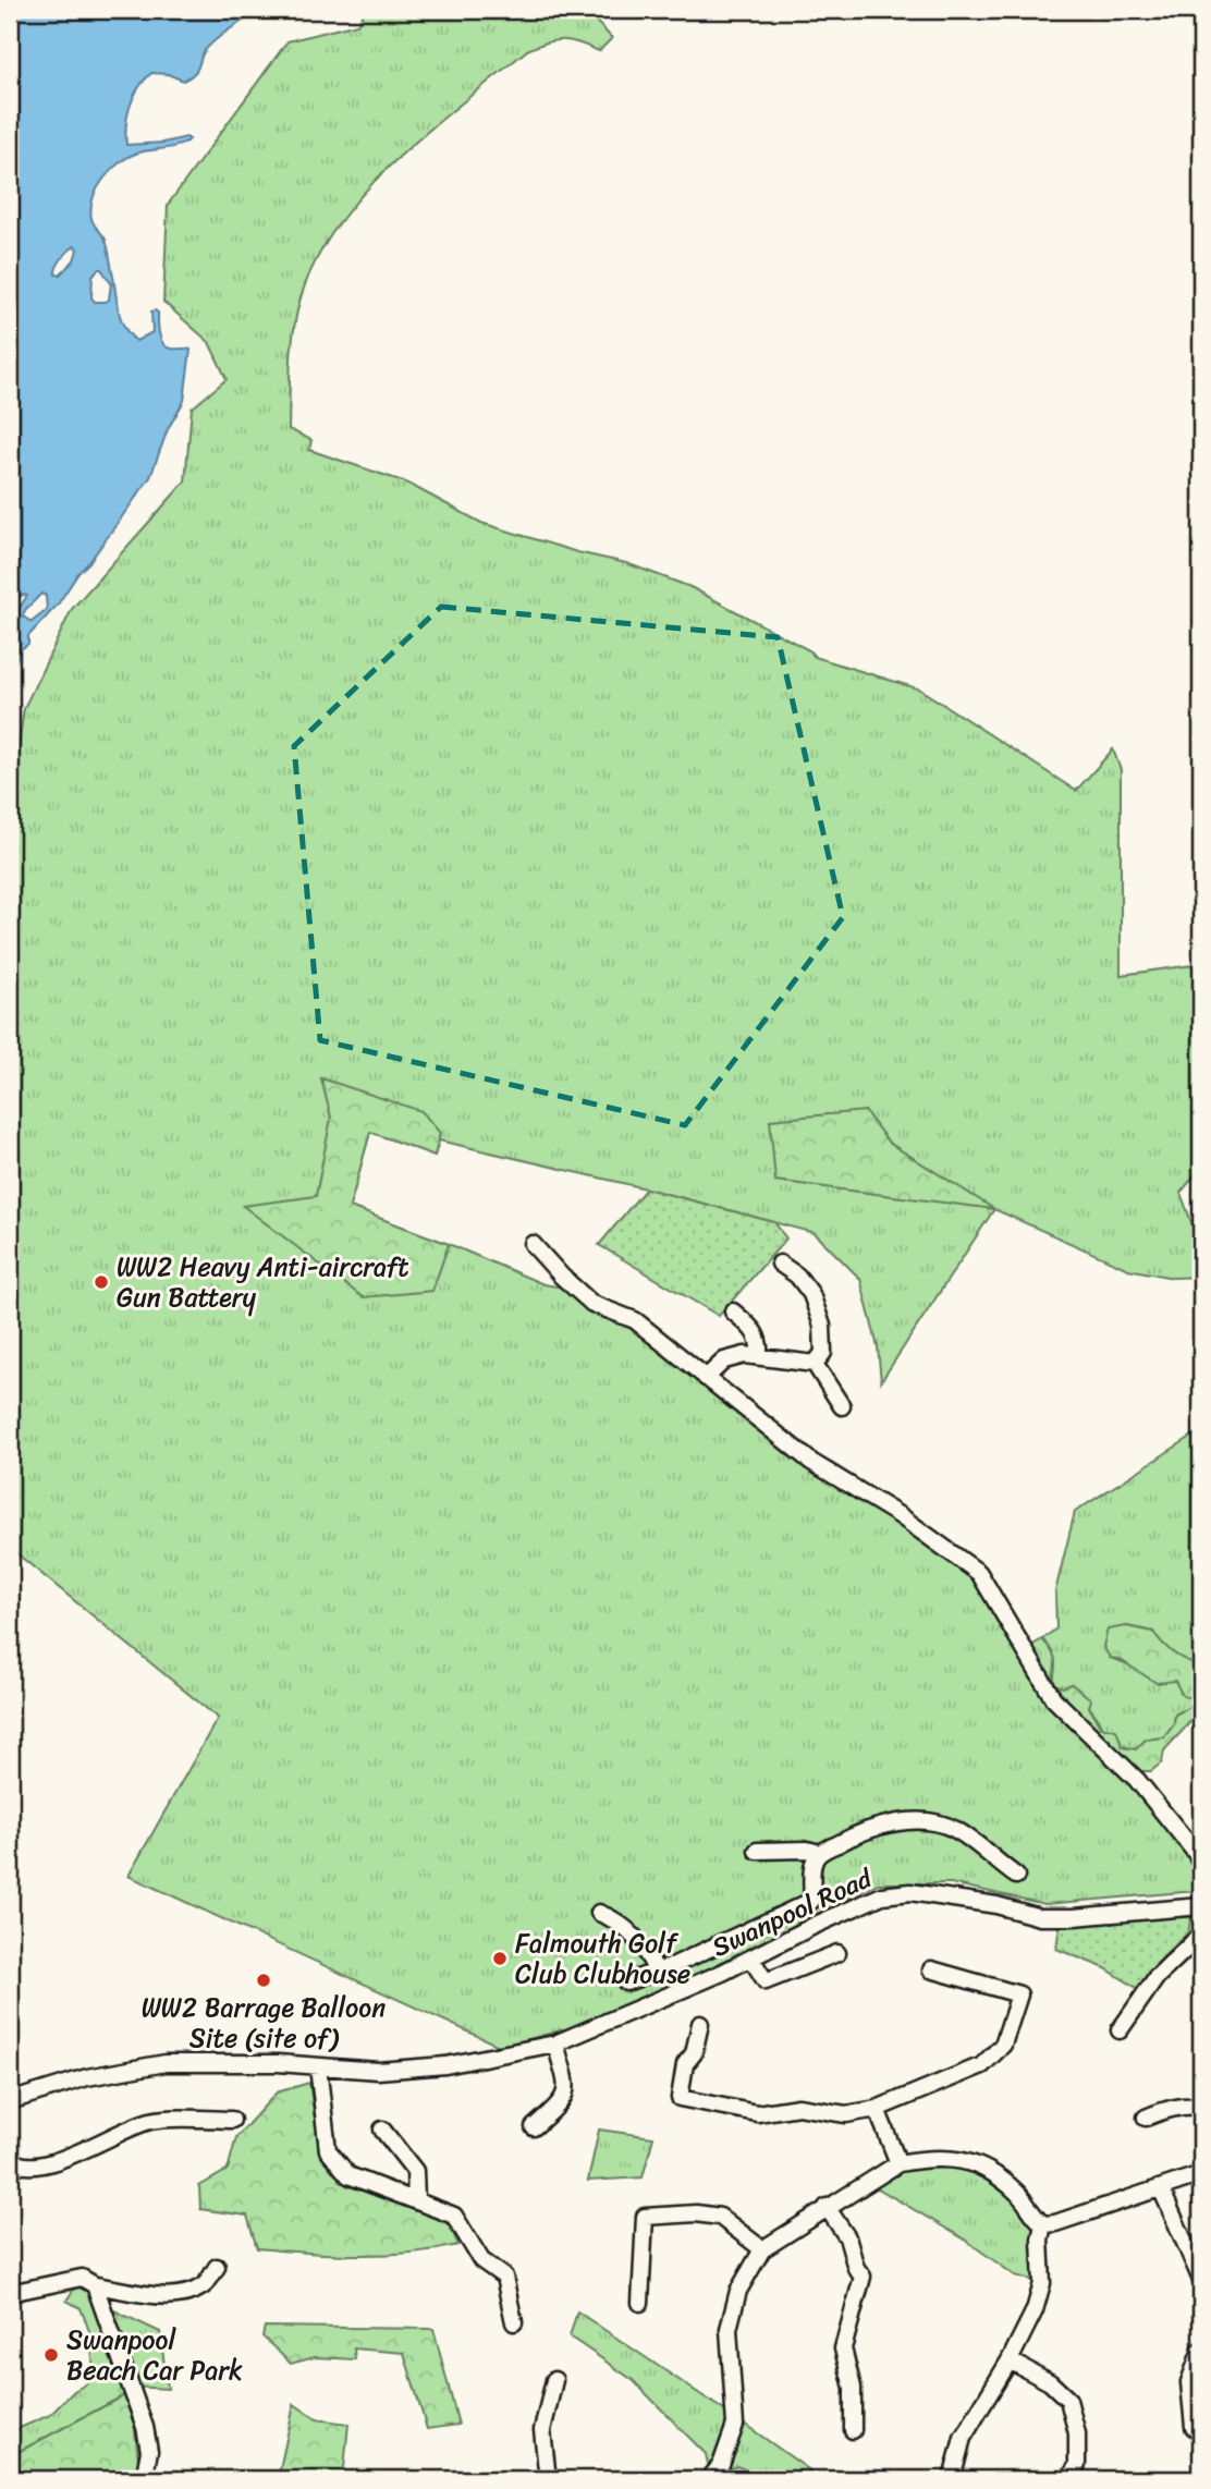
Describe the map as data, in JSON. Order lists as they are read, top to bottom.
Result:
{
  "streets": {
    "street": ["Swanpool Road"]
  },
  "places": [
    "WW2 Heavy Anti-aircraft Gun Battery",
    "Falmouth Golf Club Clubhouse",
    "WW2 Barrage Balloon Site (site of)",
    "Swanpool Beach Car Park"
  ]
}
